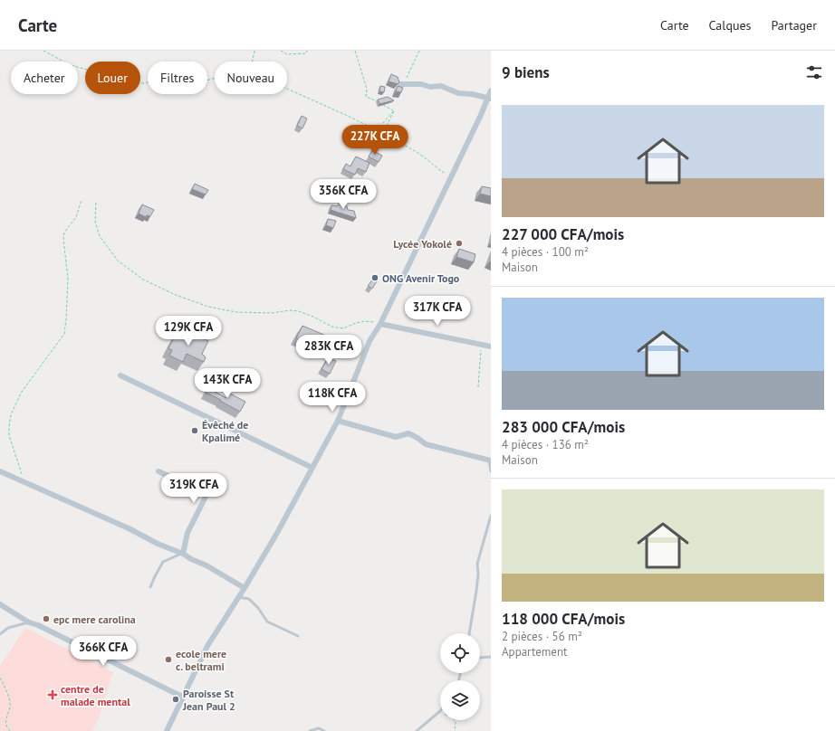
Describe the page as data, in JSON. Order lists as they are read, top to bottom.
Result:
{
  "places": {
    "other": [
      "Lycée Yokolé",
      "ONG Avenir Togo",
      "Évêché de Kpalimé",
      "epc mere carolina",
      "ecole mere c. beltrami",
      "Paroisse St Jean Paul 2"
    ],
    "health": ["centre de malade mental"]
  },
  "page": {
    "header": "Carte",
    "nav": ["Carte", "Calques", "Partager"],
    "heading": "9 biens",
    "chip": [
      "Acheter",
      "Louer",
      "Filtres",
      "Nouveau"
    ],
    "list": [
      {
        "name": "227 000 CFA/mois",
        "note": "4 pièces · 100 m² · Maison"
      },
      {
        "name": "283 000 CFA/mois",
        "note": "4 pièces · 136 m² · Maison"
      },
      {
        "name": "118 000 CFA/mois",
        "note": "2 pièces · 56 m² · Appartement"
      }
    ],
    "price": [
      "227K CFA",
      "356K CFA",
      "317K CFA",
      "129K CFA",
      "283K CFA",
      "143K CFA",
      "118K CFA",
      "319K CFA",
      "366K CFA"
    ]
  }
}
